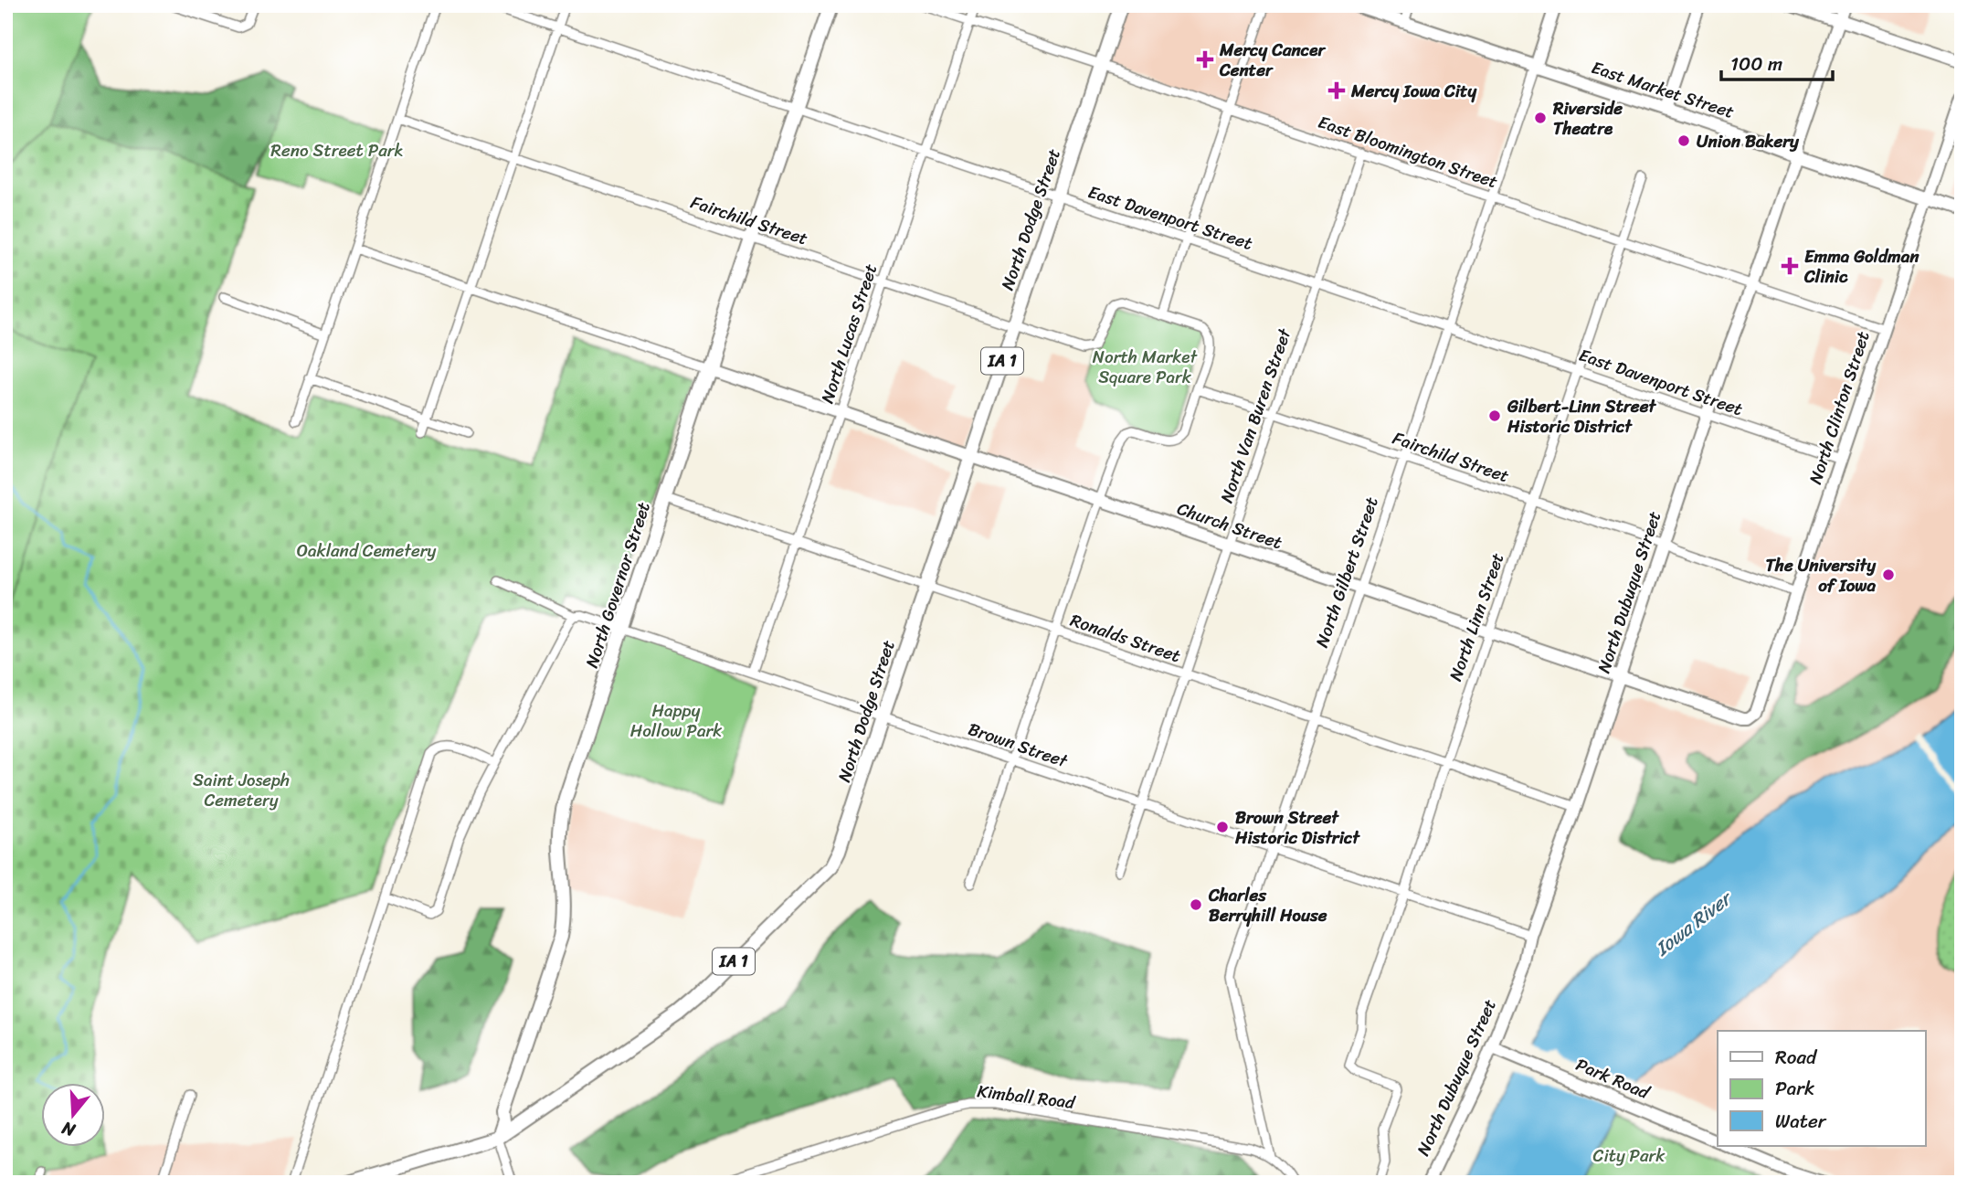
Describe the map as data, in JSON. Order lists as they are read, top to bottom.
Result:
{
  "streets": {
    "main road": [
      "East Market Street",
      "North Dodge Street",
      "IA 1",
      "North Clinton Street",
      "Church Street",
      "North Gilbert Street",
      "North Governor Street",
      "North Dubuque Street",
      "Park Road"
    ],
    "street": [
      "East Bloomington Street",
      "East Davenport Street",
      "Fairchild Street",
      "North Lucas Street",
      "North Van Buren Street",
      "North Linn Street",
      "Ronalds Street",
      "Brown Street",
      "Kimball Road"
    ]
  },
  "crossings": [
    ["East Market Street", "North Clinton Street"],
    ["East Market Street", "North Gilbert Street"],
    ["East Market Street", "North Dubuque Street"],
    ["East Bloomington Street", "North Dodge Street"],
    ["East Bloomington Street", "North Lucas Street"],
    ["East Bloomington Street", "North Clinton Street"],
    ["East Bloomington Street", "North Van Buren Street"],
    ["East Bloomington Street", "North Gilbert Street"],
    ["East Bloomington Street", "North Dubuque Street"],
    ["East Bloomington Street", "North Linn Street"],
    ["East Davenport Street", "North Dodge Street"],
    ["East Davenport Street", "North Lucas Street"],
    ["East Davenport Street", "North Clinton Street"],
    ["East Davenport Street", "North Van Buren Street"],
    ["East Davenport Street", "North Gilbert Street"],
    ["East Davenport Street", "North Governor Street"],
    ["East Davenport Street", "North Dubuque Street"],
    ["East Davenport Street", "North Linn Street"],
    ["North Dodge Street", "Fairchild Street"],
    ["North Dodge Street", "Church Street"],
    ["North Dodge Street", "North Governor Street"],
    ["North Dodge Street", "Ronalds Street"],
    ["North Dodge Street", "Brown Street"],
    ["Fairchild Street", "North Lucas Street"],
    ["Fairchild Street", "North Clinton Street"],
    ["Fairchild Street", "North Van Buren Street"],
    ["Fairchild Street", "North Gilbert Street"],
    ["Fairchild Street", "North Governor Street"],
    ["Fairchild Street", "North Dubuque Street"],
    ["Fairchild Street", "North Linn Street"],
    ["North Lucas Street", "Church Street"],
    ["North Lucas Street", "Ronalds Street"],
    ["North Lucas Street", "Brown Street"],
    ["North Clinton Street", "Church Street"],
    ["North Van Buren Street", "Church Street"],
    ["North Van Buren Street", "Ronalds Street"],
    ["North Van Buren Street", "Brown Street"],
    ["Church Street", "North Gilbert Street"],
    ["Church Street", "North Governor Street"],
    ["Church Street", "North Dubuque Street"],
    ["Church Street", "North Linn Street"],
    ["North Gilbert Street", "Ronalds Street"],
    ["North Gilbert Street", "Brown Street"],
    ["North Gilbert Street", "Kimball Road"],
    ["North Governor Street", "Ronalds Street"],
    ["North Governor Street", "Brown Street"],
    ["North Dubuque Street", "Ronalds Street"],
    ["North Dubuque Street", "Brown Street"],
    ["North Dubuque Street", "Park Road"],
    ["North Linn Street", "Ronalds Street"],
    ["North Linn Street", "Brown Street"]
  ],
  "water": ["Iowa River"],
  "parks": [
    "Reno Street Park",
    "North Market Square Park",
    "Oakland Cemetery",
    "Happy Hollow Park",
    "Saint Joseph Cemetery",
    "City Park"
  ],
  "places": {
    "health": ["Mercy Cancer Center", "Mercy Iowa City", "Emma Goldman Clinic"],
    "other": [
      "Riverside Theatre",
      "Union Bakery",
      "Gilbert-Linn Street Historic District",
      "The University of Iowa",
      "Brown Street Historic District",
      "Charles Berryhill House"
    ]
  },
  "legend": ["Road", "Park", "Water"],
  "scale_bar": "100 m",
  "north": "bottom"
}
